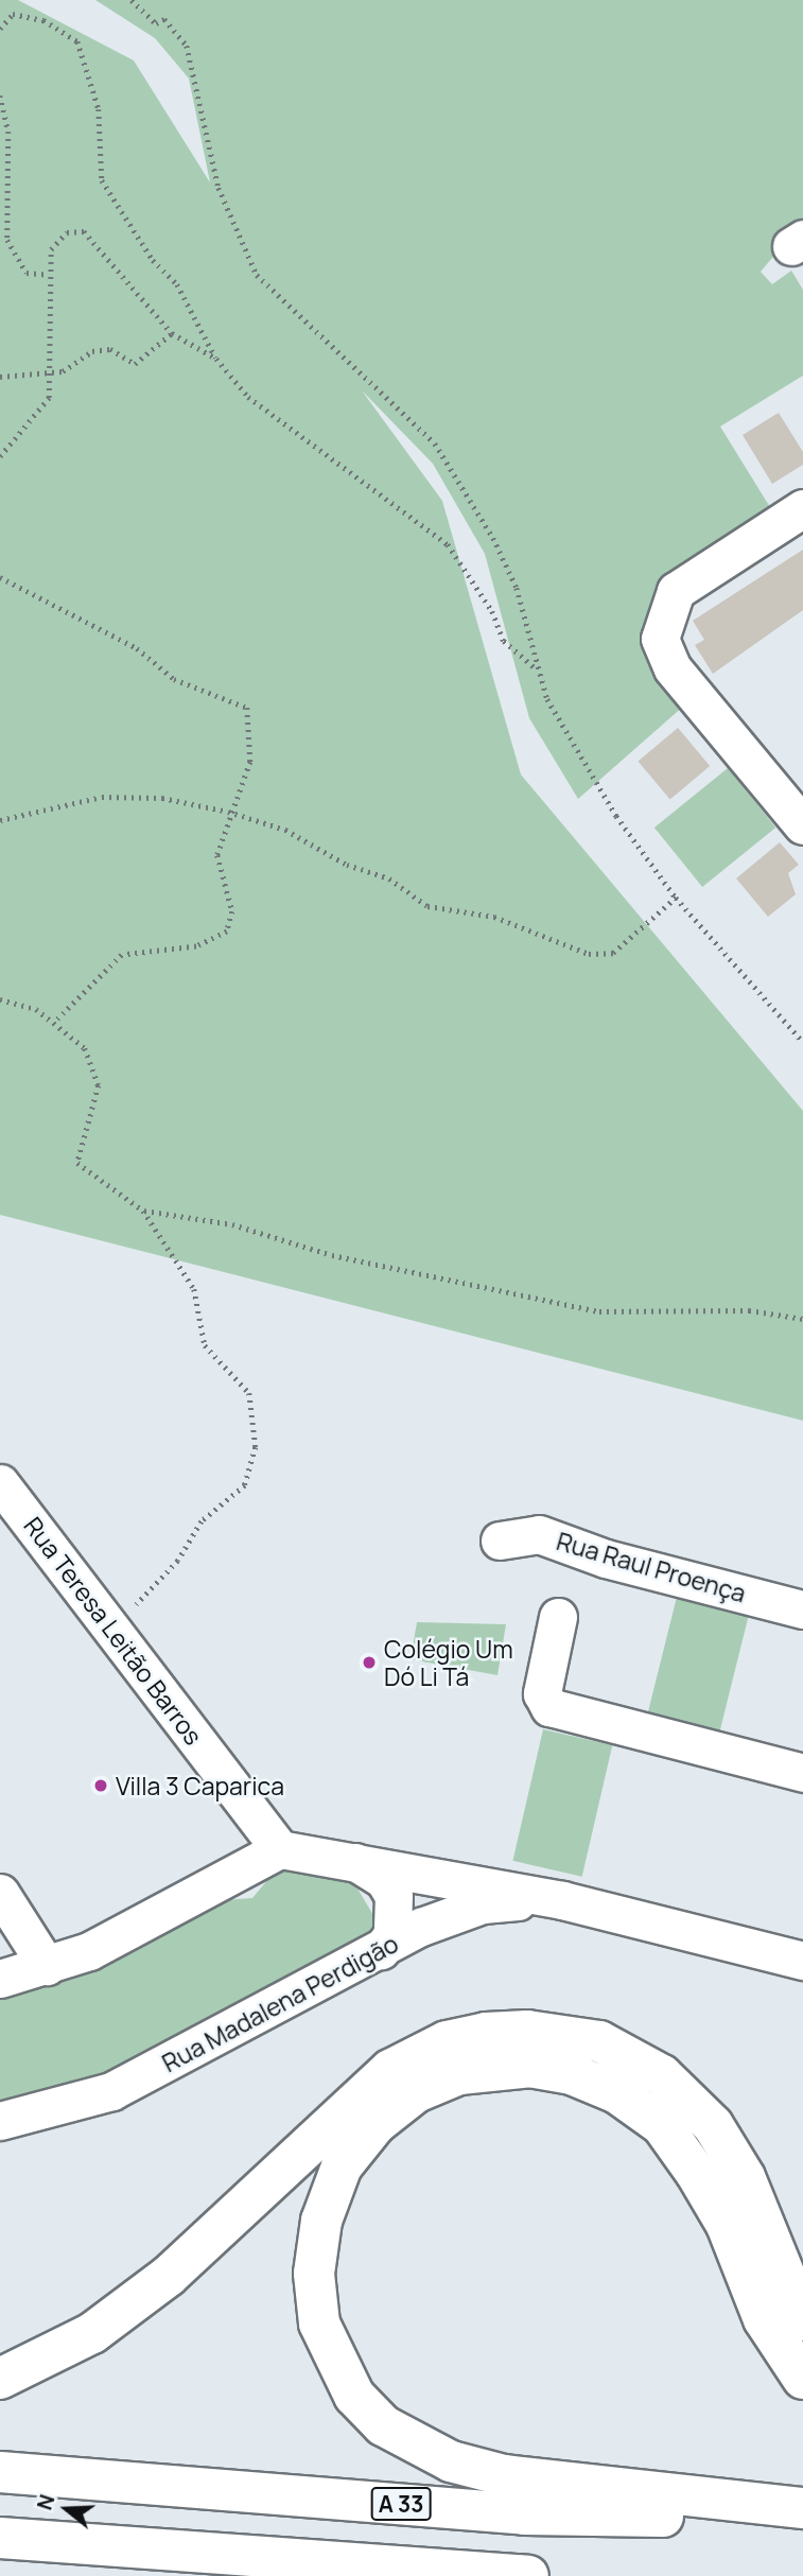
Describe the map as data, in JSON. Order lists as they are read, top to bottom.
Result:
{
  "streets": {
    "highway": ["A 33"],
    "street": ["Rua Raul Proença", "Rua Teresa Leitão Barros", "Rua Madalena Perdigão"]
  },
  "crossings": [
    ["Rua Teresa Leitão Barros", "Rua Madalena Perdigão"]
  ],
  "places": ["Colégio Um Dó Li Tá", "Villa 3 Caparica"],
  "north": "left"
}
